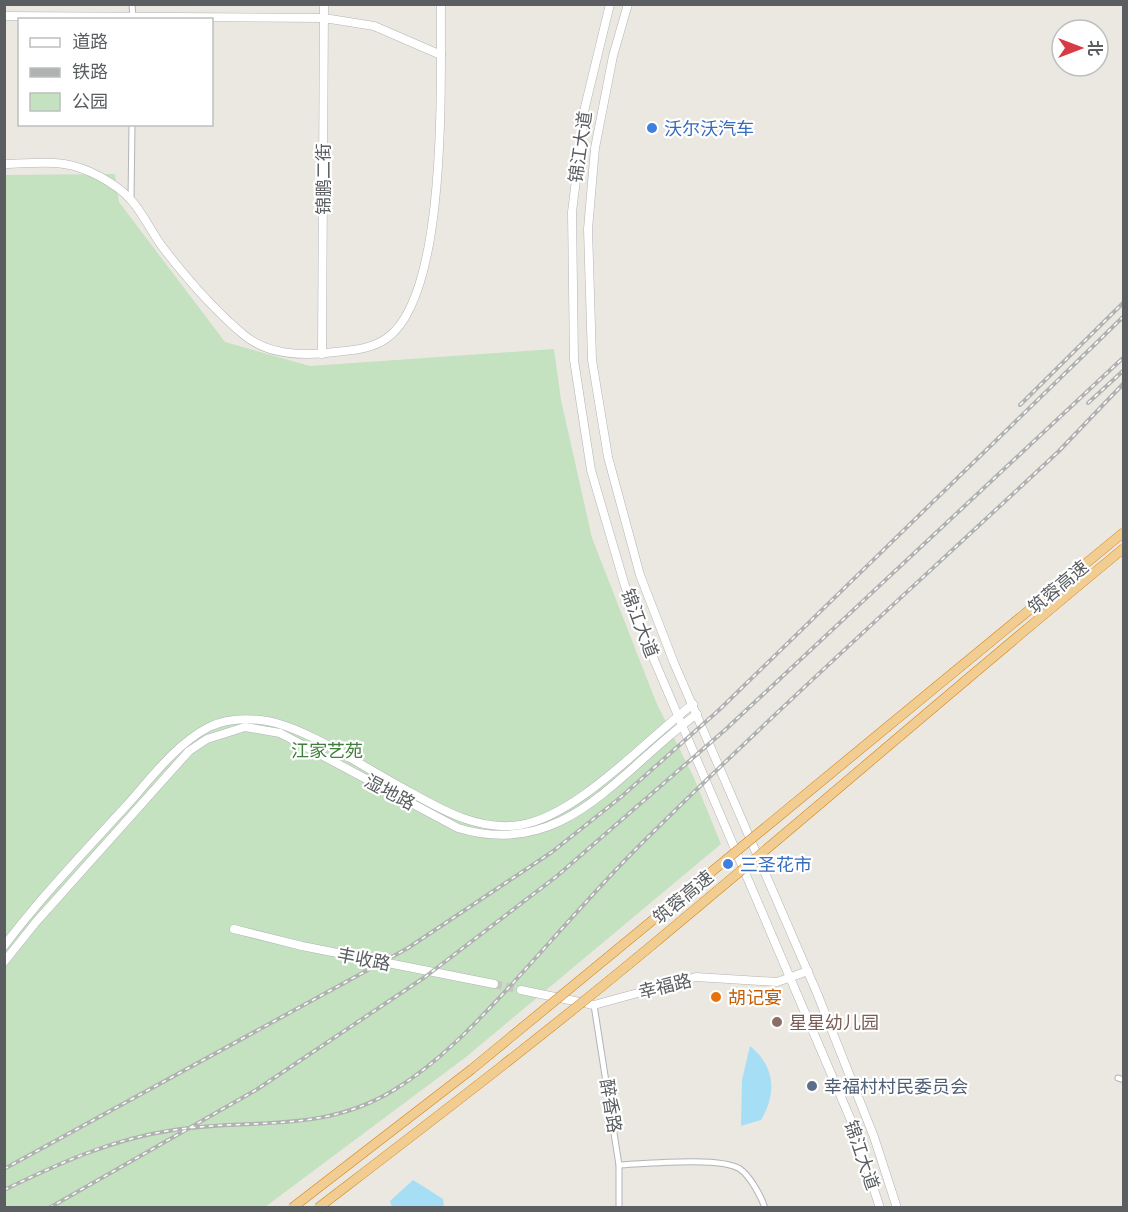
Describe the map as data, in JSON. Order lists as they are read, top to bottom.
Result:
{
  "streets": {
    "highway": ["筑蓉高速"],
    "street": [
      "锦江大道",
      "锦鹏二街",
      "湿地路",
      "丰收路",
      "幸福路",
      "醉香路"
    ]
  },
  "crossings": [
    ["锦江大道", "湿地路"],
    ["锦江大道", "幸福路"],
    ["幸福路", "醉香路"]
  ],
  "parks": ["江家艺苑"],
  "places": [
    "沃尔沃汽车",
    "三圣花市",
    "胡记宴",
    "星星幼儿园",
    "幸福村村民委员会"
  ],
  "legend": ["道路", "铁路", "公园"],
  "north": "right"
}
